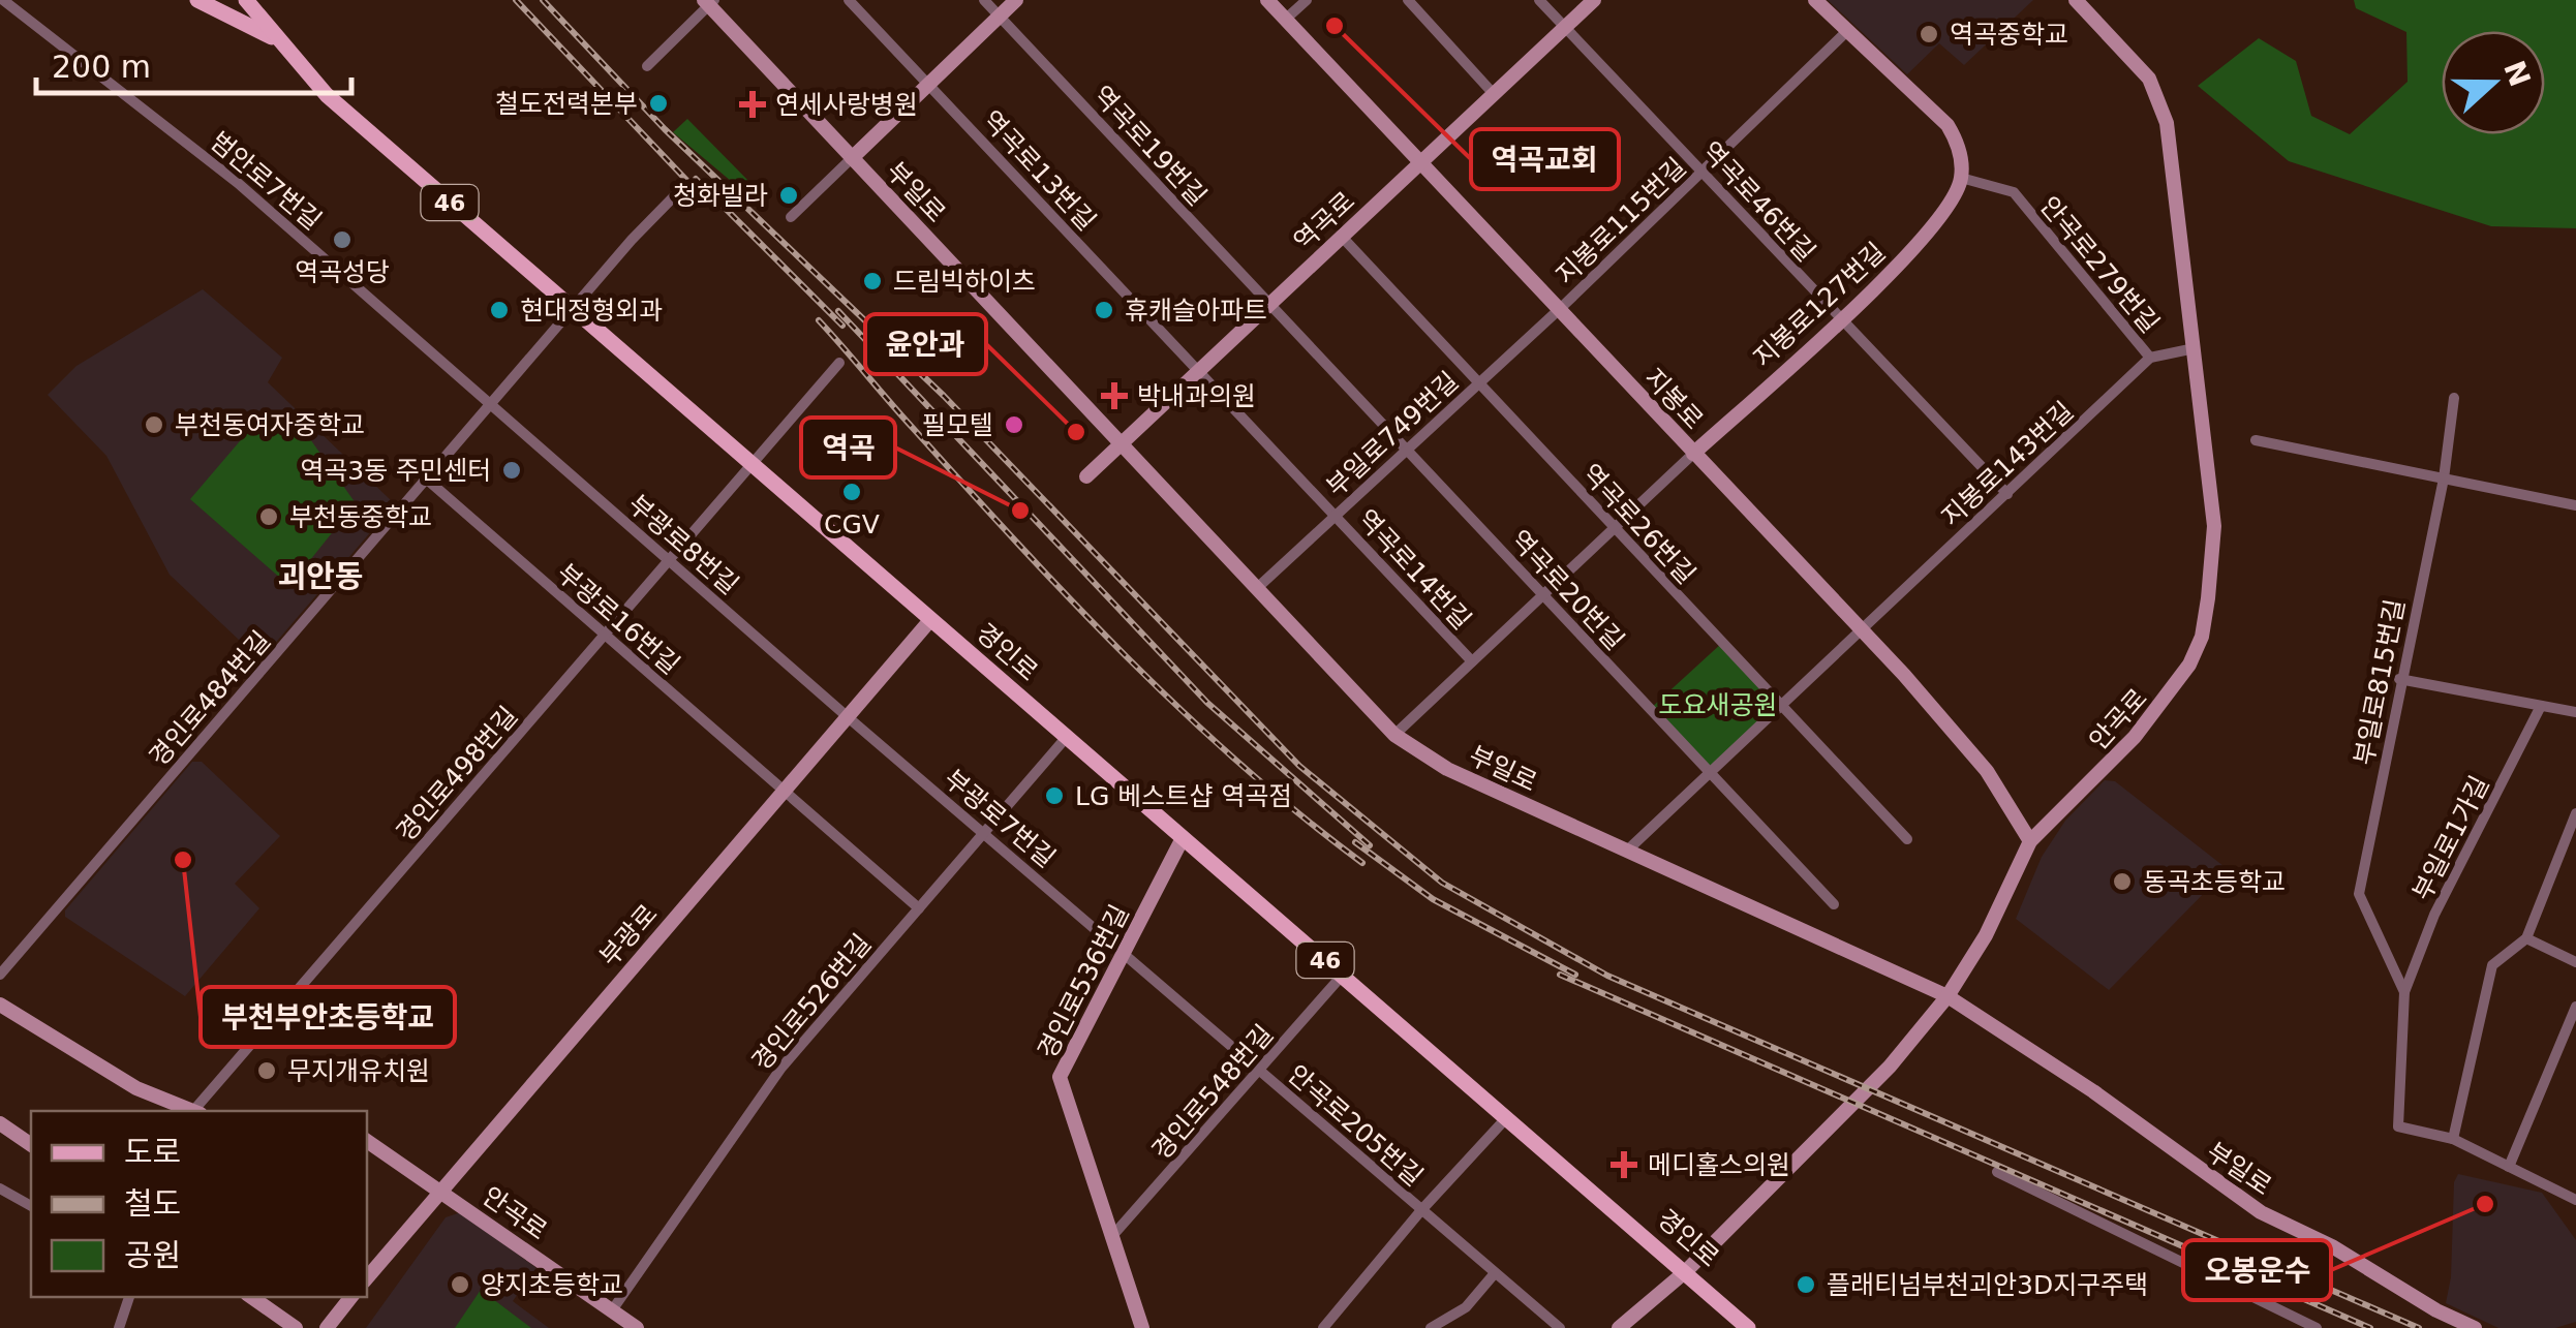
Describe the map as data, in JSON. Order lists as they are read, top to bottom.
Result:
{
  "streets": {
    "main road": ["46", "경인로"],
    "street": [
      "역곡로19번길",
      "역곡로13번길",
      "범안로7번길",
      "부일로",
      "역곡로46번길",
      "역곡로",
      "지봉로115번길",
      "안곡로279번길",
      "지봉로127번길",
      "지봉로",
      "부일로749번길",
      "지봉로143번길",
      "역곡로26번길",
      "부광로8번길",
      "역곡로14번길",
      "역곡로20번길",
      "부광로16번길",
      "부일로815번길",
      "경인로484번길",
      "안곡로",
      "경인로498번길",
      "부광로7번길",
      "부일로1가길",
      "부광로",
      "경인로536번길",
      "경인로526번길",
      "경인로548번길",
      "안곡로205번길"
    ]
  },
  "crossings": [
    ["역곡로19번길", "역곡로"],
    ["역곡로19번길", "역곡로20번길"],
    ["역곡로13번길", "역곡로"],
    ["역곡로13번길", "역곡로14번길"],
    ["범안로7번길", "부광로8번길"],
    ["범안로7번길", "경인로484번길"],
    ["부일로", "역곡로"],
    ["부일로", "부일로749번길"],
    ["부일로", "지봉로143번길"],
    ["부일로", "안곡로"],
    ["역곡로46번길", "역곡로"],
    ["역곡로46번길", "지봉로115번길"],
    ["역곡로46번길", "지봉로127번길"],
    ["역곡로46번길", "지봉로143번길"],
    ["역곡로", "지봉로"],
    ["역곡로", "역곡로26번길"],
    ["역곡로", "역곡로14번길"],
    ["역곡로", "역곡로20번길"],
    ["지봉로115번길", "지봉로"],
    ["지봉로115번길", "부일로749번길"],
    ["안곡로279번길", "지봉로127번길"],
    ["안곡로279번길", "지봉로143번길"],
    ["지봉로127번길", "지봉로"],
    ["지봉로", "부일로749번길"],
    ["지봉로", "지봉로143번길"],
    ["지봉로", "안곡로"],
    ["부일로749번길", "역곡로26번길"],
    ["부일로749번길", "역곡로14번길"],
    ["부일로749번길", "역곡로20번길"],
    ["지봉로143번길", "역곡로26번길"],
    ["지봉로143번길", "역곡로20번길"],
    ["부광로8번길", "경인로484번길"],
    ["부광로8번길", "경인로498번길"],
    ["부광로8번길", "부광로7번길"],
    ["부광로8번길", "부광로"],
    ["부광로16번길", "경인로484번길"],
    ["부광로16번길", "경인로498번길"],
    ["부광로16번길", "부광로"],
    ["부광로16번길", "경인로526번길"],
    ["경인로", "경인로484번길"],
    ["경인로", "안곡로"],
    ["경인로", "경인로498번길"],
    ["경인로", "부광로"],
    ["경인로", "경인로536번길"],
    ["경인로", "경인로526번길"],
    ["경인로", "경인로548번길"],
    ["부일로815번길", "부일로1가길"],
    ["안곡로", "부광로"],
    ["안곡로", "경인로526번길"],
    ["부광로7번길", "부광로"],
    ["부광로7번길", "경인로536번길"],
    ["부광로7번길", "경인로526번길"],
    ["부광로7번길", "안곡로205번길"],
    ["경인로536번길", "경인로548번길"],
    ["경인로536번길", "안곡로205번길"],
    ["경인로548번길", "안곡로205번길"]
  ],
  "districts": ["괴안동"],
  "parks": ["도요새공원"],
  "places": {
    "other": [
      "역곡교회",
      "역곡중학교",
      "철도전력본부",
      "청화빌라",
      "역곡성당",
      "드림빅하이츠",
      "현대정형외과",
      "휴캐슬아파트",
      "부천동여자중학교",
      "필모텔",
      "윤안과",
      "역곡3동 주민센터",
      "CGV",
      "역곡",
      "부천동중학교",
      "LG 베스트샵 역곡점",
      "부천부안초등학교",
      "동곡초등학교",
      "무지개유치원",
      "오봉운수",
      "양지초등학교",
      "플래티넘부천괴안3D지구주택"
    ],
    "health": ["연세사랑병원", "박내과의원", "메디홀스의원"]
  },
  "legend": ["도로", "철도", "공원"],
  "scale_bar": "200 m",
  "north": "right"
}
